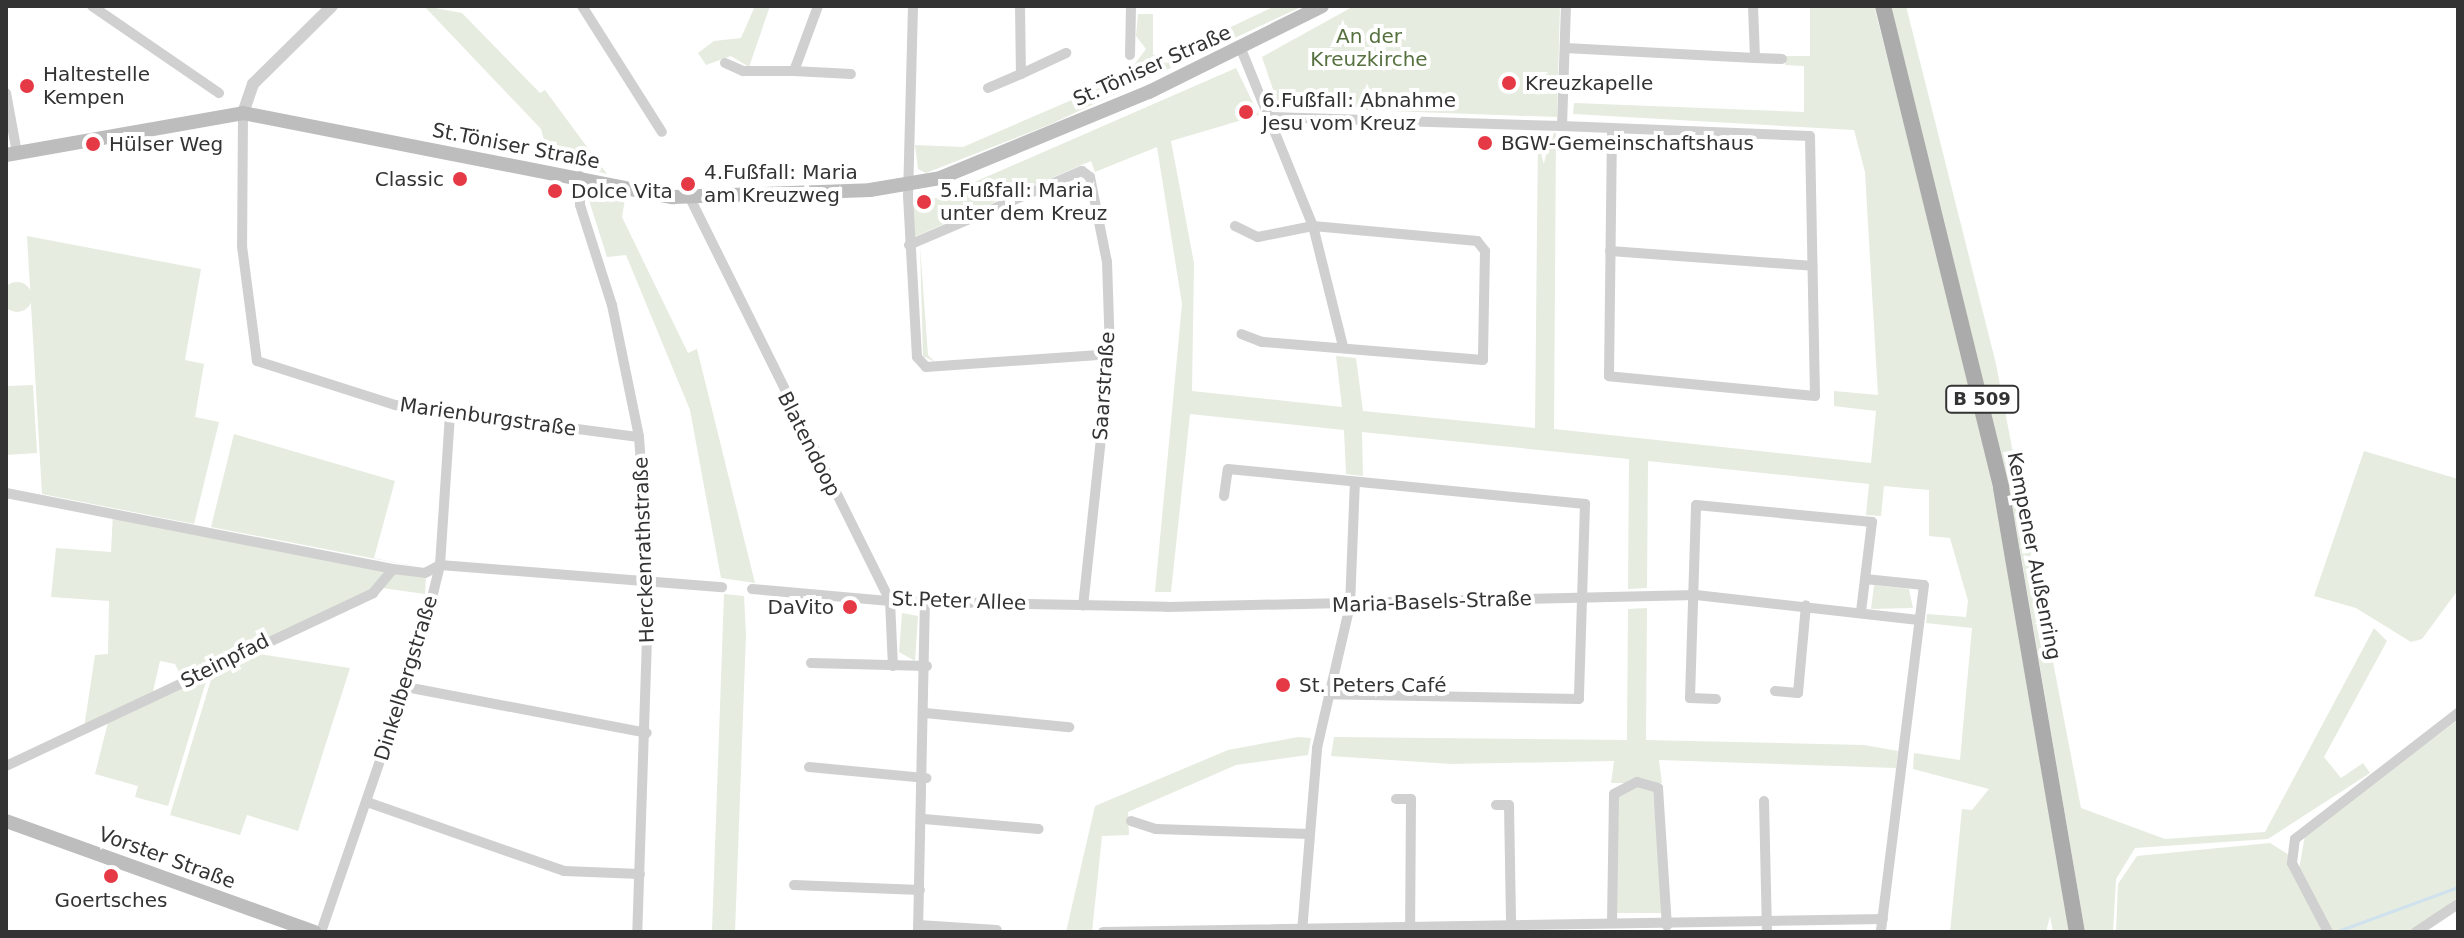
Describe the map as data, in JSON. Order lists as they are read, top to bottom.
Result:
{
  "streets": {
    "main road": [
      "St.Töniser Straße",
      "B 509",
      "Kempener Außenring",
      "Vorster Straße"
    ],
    "street": [
      "Saarstraße",
      "Marienburgstraße",
      "Blatendoop",
      "Herckenrathstraße",
      "St.Peter Allee",
      "Maria-Basels-Straße",
      "Steinpfad",
      "Dinkelbergstraße"
    ]
  },
  "crossings": [
    ["St.Töniser Straße", "Marienburgstraße"],
    ["St.Töniser Straße", "Blatendoop"],
    ["St.Töniser Straße", "Herckenrathstraße"],
    ["Saarstraße", "St.Peter Allee"],
    ["Marienburgstraße", "Herckenrathstraße"],
    ["Marienburgstraße", "Dinkelbergstraße"],
    ["Blatendoop", "St.Peter Allee"],
    ["St.Peter Allee", "Maria-Basels-Straße"],
    ["Dinkelbergstraße", "Vorster Straße"]
  ],
  "parks": ["An der Kreuzkirche"],
  "places": [
    "Kreuzkapelle",
    "Haltestelle Kempen",
    "6.Fußfall: Abnahme Jesu vom Kreuz",
    "BGW-Gemeinschaftshaus",
    "Hülser Weg",
    "Classic",
    "4.Fußfall: Maria am Kreuzweg",
    "Dolce Vita",
    "5.Fußfall: Maria unter dem Kreuz",
    "DaVito",
    "St. Peters Café",
    "Goertsches"
  ]
}
